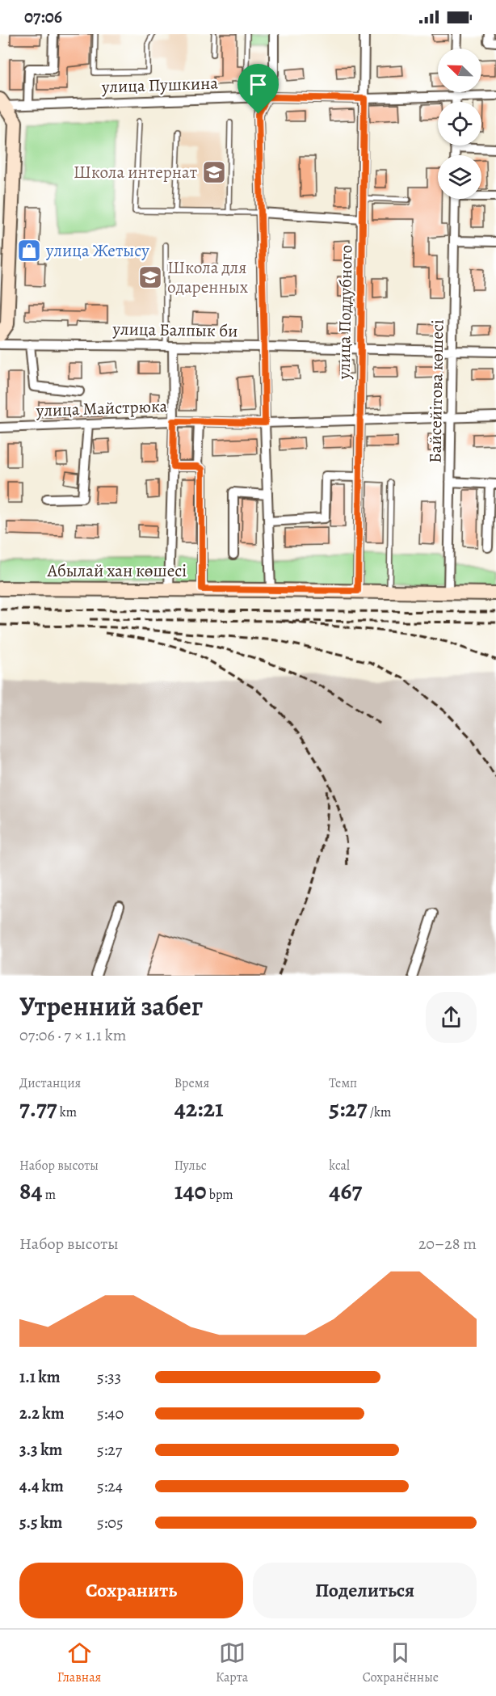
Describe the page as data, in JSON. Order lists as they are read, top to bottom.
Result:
{
  "streets": {
    "main road": ["Абылай хан көшесі"],
    "street": [
      "улица Пушкина",
      "улица Поддубного",
      "улица Балпык би",
      "Байсейітова көшесі",
      "улица Майстрюка"
    ]
  },
  "crossings": [
    ["улица Пушкина", "улица Поддубного"],
    ["улица Поддубного", "улица Балпык би"],
    ["улица Поддубного", "улица Майстрюка"],
    ["улица Поддубного", "Абылай хан көшесі"],
    ["улица Балпык би", "Байсейітова көшесі"],
    ["Байсейітова көшесі", "улица Майстрюка"],
    ["Байсейітова көшесі", "Абылай хан көшесі"]
  ],
  "places": {
    "school or university": ["Школа интернат", "Школа для одаренных"],
    "shop": ["улица Жетысу"]
  },
  "north": "top left",
  "page": {
    "status": "07:06",
    "heading": ["Утренний забег", "07:06 · 7 × 1.1 km"],
    "stats": [
      ["Дистанция", "7.77 km"],
      ["Время", "42:21"],
      ["Темп", "5:27 /km"],
      ["Набор высоты", "84 m"],
      ["Пульс", "140 bpm"],
      ["kcal", "467"]
    ],
    "chart": ["Набор высоты", "20–28 m"],
    "list": [
      {
        "name": "1.1 km",
        "note": "5:33"
      },
      {
        "name": "2.2 km",
        "note": "5:40"
      },
      {
        "name": "3.3 km",
        "note": "5:27"
      },
      {
        "name": "4.4 km",
        "note": "5:24"
      },
      {
        "name": "5.5 km",
        "note": "5:05"
      }
    ],
    "buttons": ["Сохранить", "Поделиться"],
    "tabs": ["Главная", "Карта", "Сохранённые"]
  }
}
